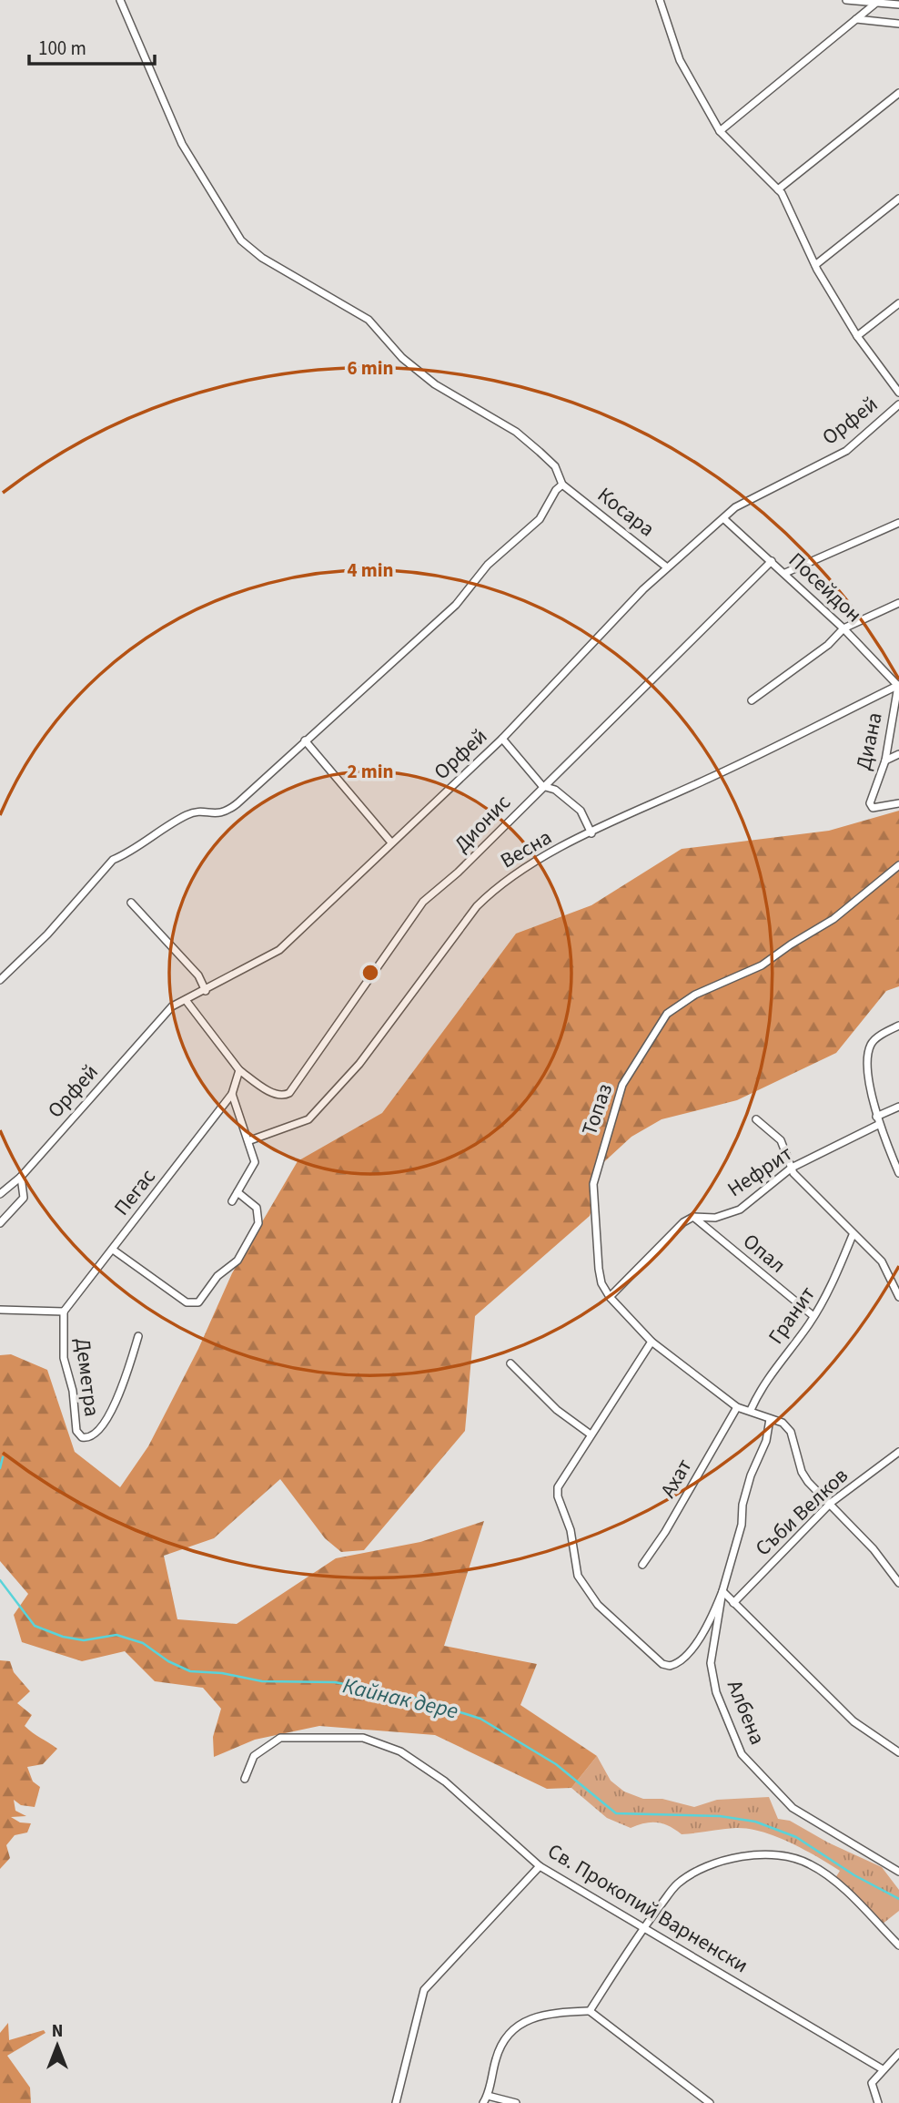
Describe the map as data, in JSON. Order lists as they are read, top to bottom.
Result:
{
  "streets": {
    "street": [
      "Орфей",
      "Косара",
      "Посейдон",
      "Диана",
      "Дионис",
      "Весна",
      "Топаз",
      "Нефрит",
      "Пегас",
      "Опал",
      "Гранит",
      "Деметра",
      "Ахат",
      "Съби Велков",
      "Албена",
      "Св. Прокопий Варненски"
    ]
  },
  "crossings": [
    ["Орфей", "Косара"],
    ["Орфей", "Посейдон"],
    ["Орфей", "Дионис"],
    ["Посейдон", "Диана"],
    ["Посейдон", "Дионис"],
    ["Посейдон", "Весна"],
    ["Диана", "Весна"],
    ["Топаз", "Гранит"],
    ["Топаз", "Ахат"],
    ["Топаз", "Съби Велков"],
    ["Топаз", "Албена"],
    ["Нефрит", "Опал"],
    ["Пегас", "Деметра"],
    ["Опал", "Гранит"]
  ],
  "water": ["Кайнак дере"],
  "scale_bar": "100 m",
  "north": "top",
  "rings": ["6 min", "4 min", "2 min"]
}
